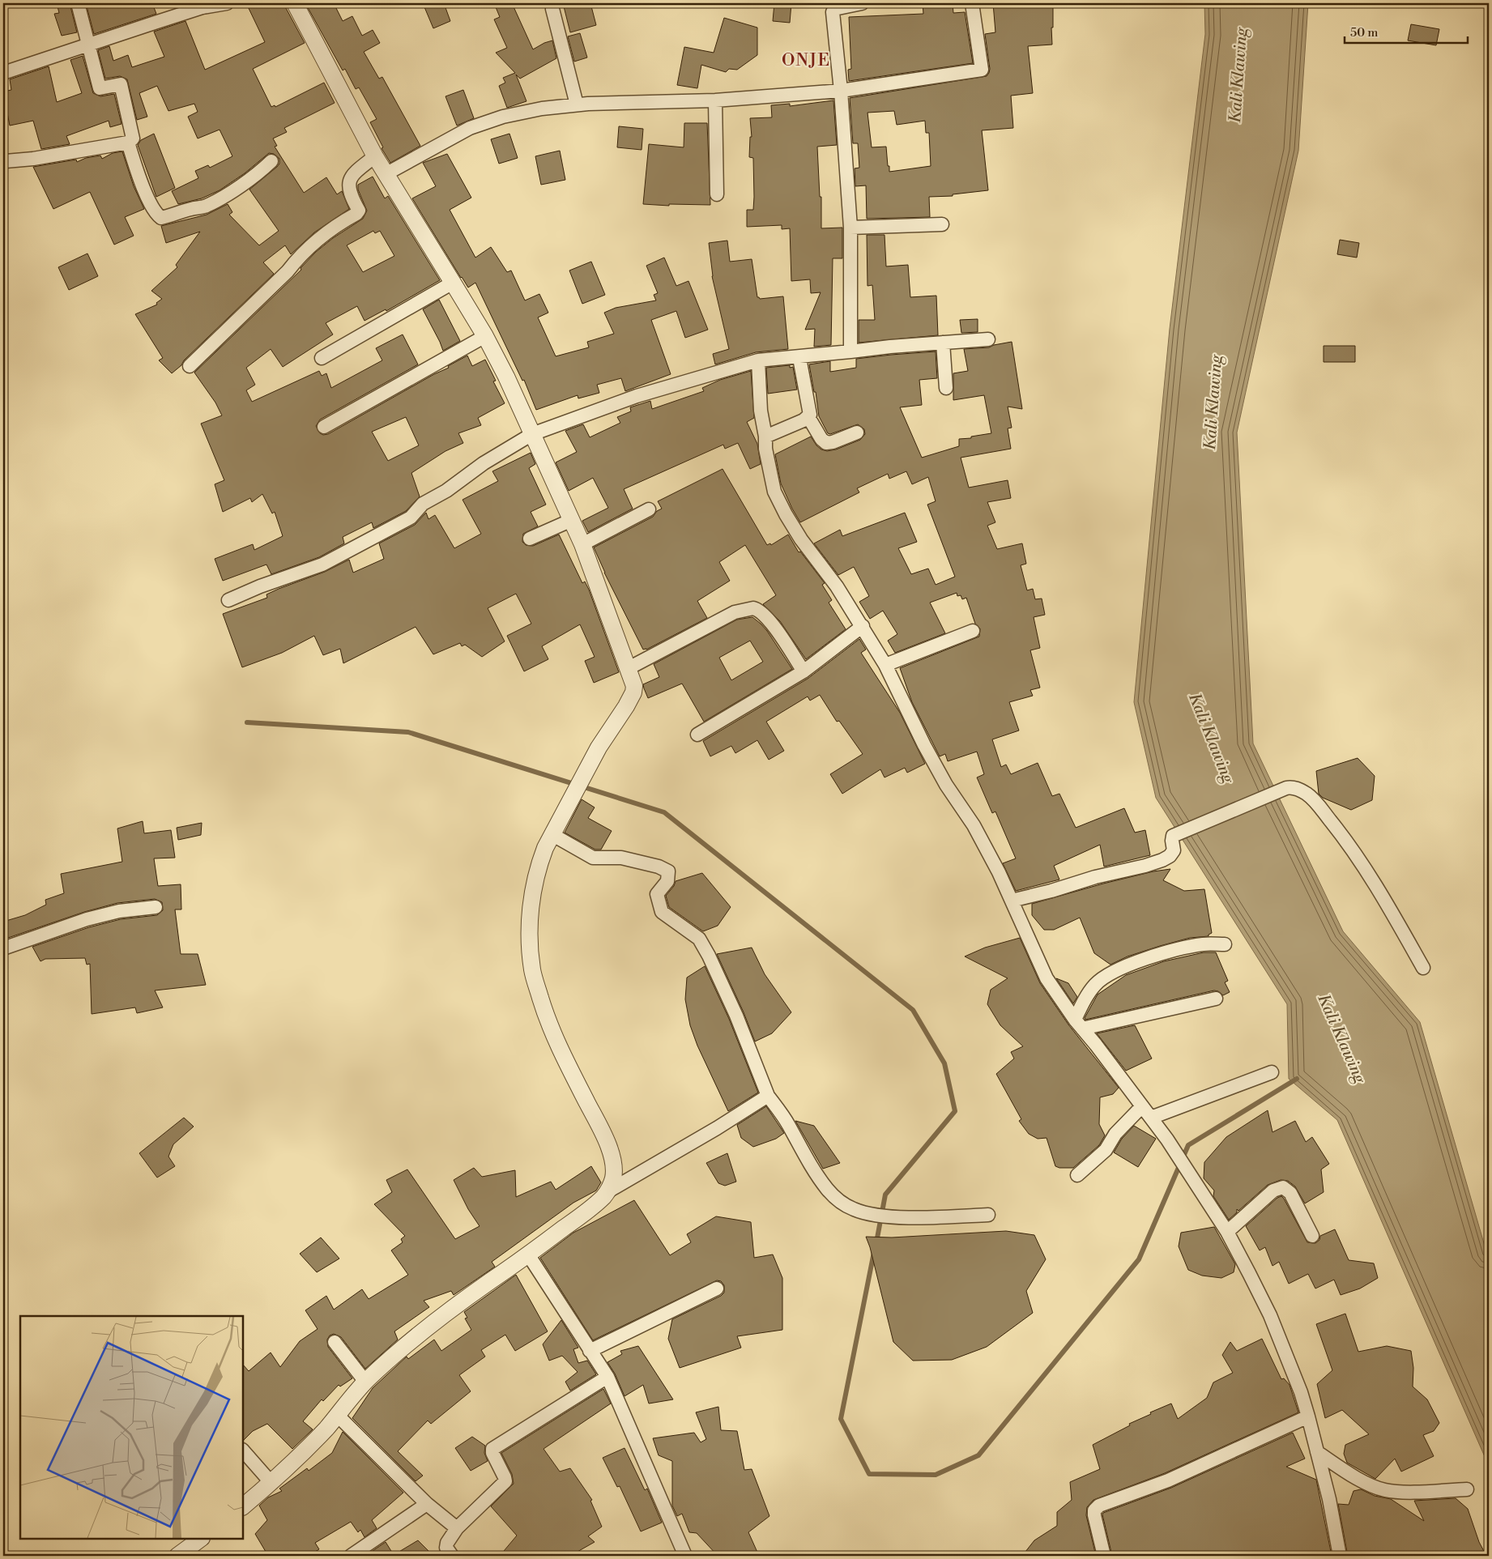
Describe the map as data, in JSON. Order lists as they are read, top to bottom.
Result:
{
  "districts": ["ONJE"],
  "water": ["Kali Klawing"],
  "scale_bar": "50 m"
}
